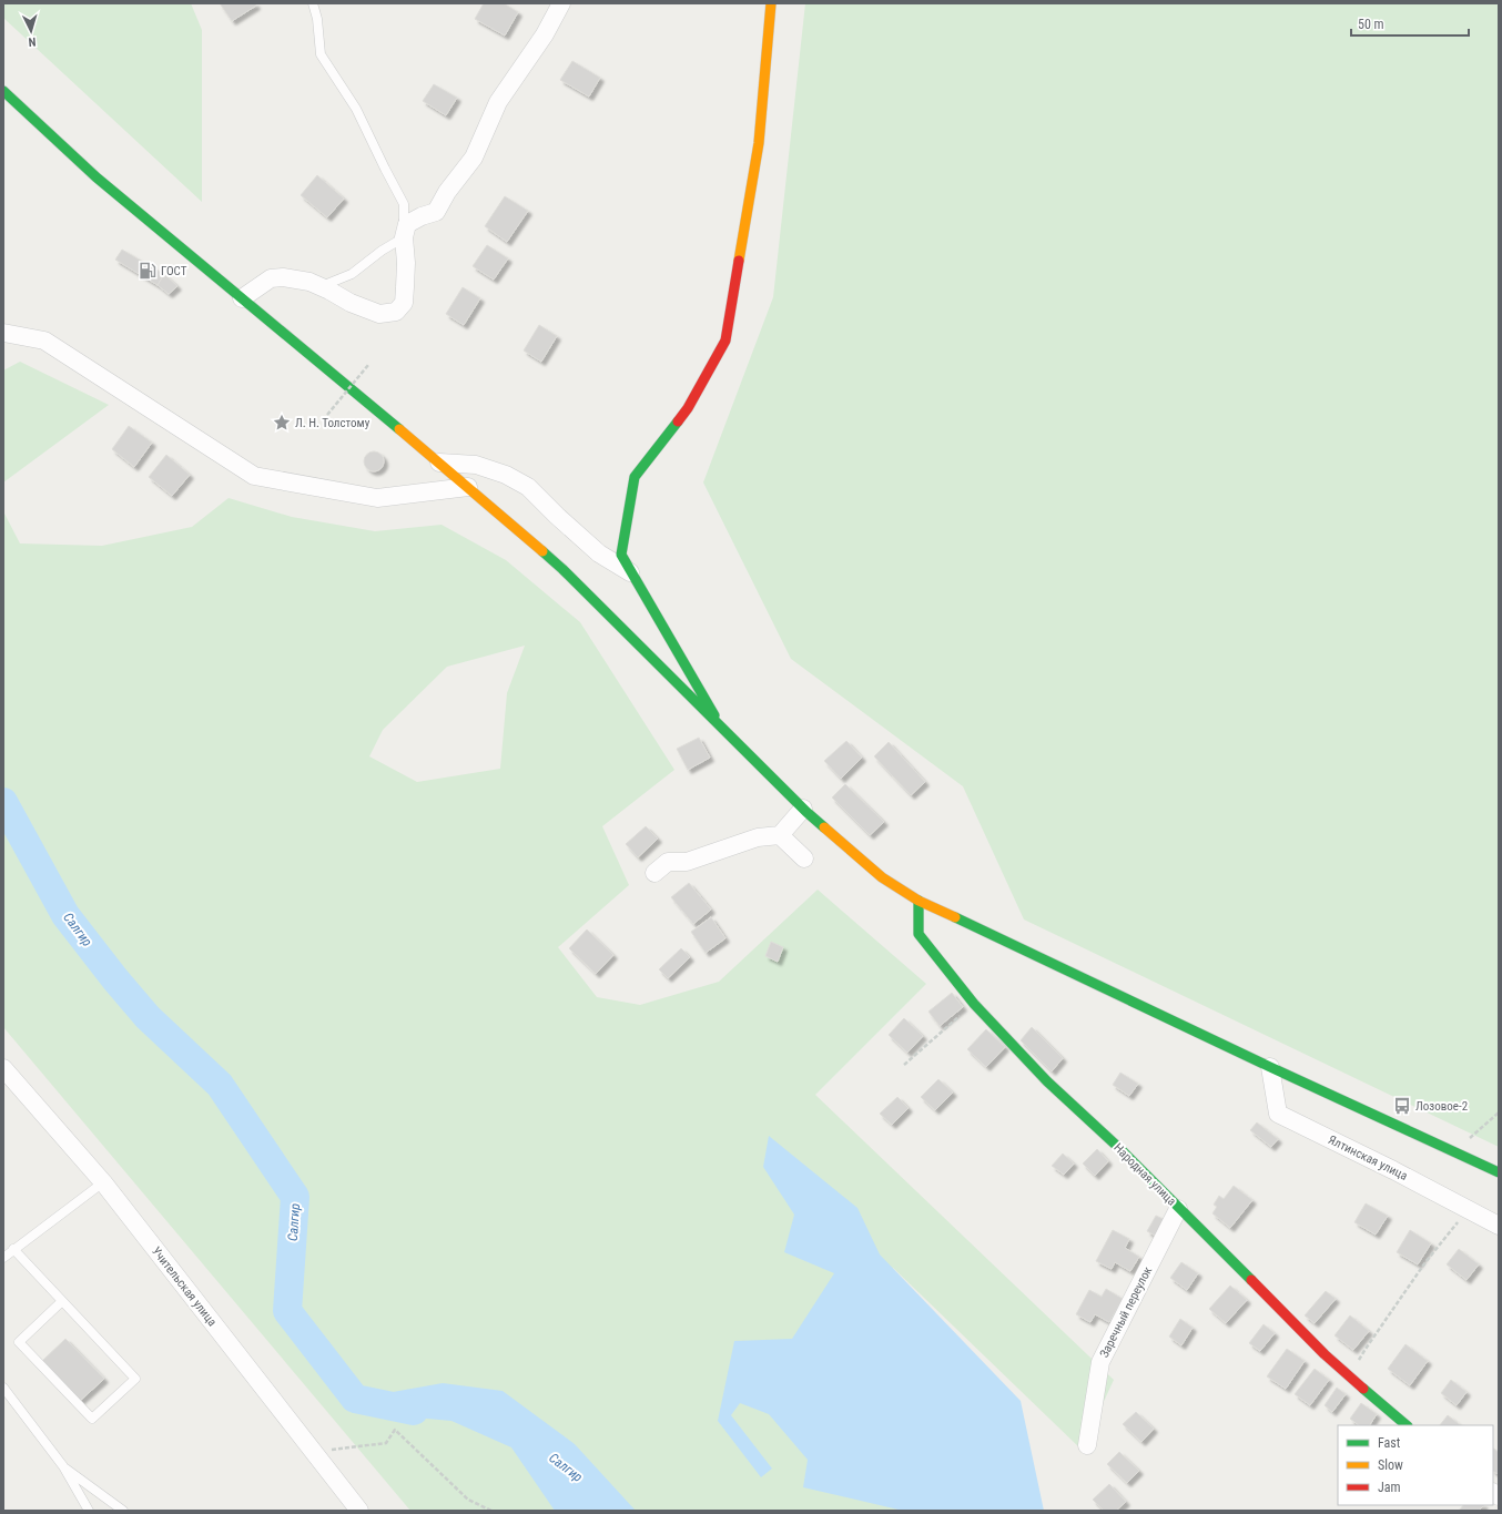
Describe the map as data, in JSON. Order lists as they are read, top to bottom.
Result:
{
  "streets": {
    "main road": ["Народная улица"],
    "street": ["Ялтинская улица", "Учительская улица", "Заречный переулок"]
  },
  "crossings": [
    ["Народная улица", "Заречный переулок"]
  ],
  "water": ["Салгир"],
  "places": {
    "fuel station": ["ГОСТ"],
    "place": ["Л. Н. Толстому"],
    "bus stop": ["Лозовое-2"]
  },
  "legend": ["Fast", "Slow", "Jam"],
  "scale_bar": "50 m",
  "north": "bottom"
}
